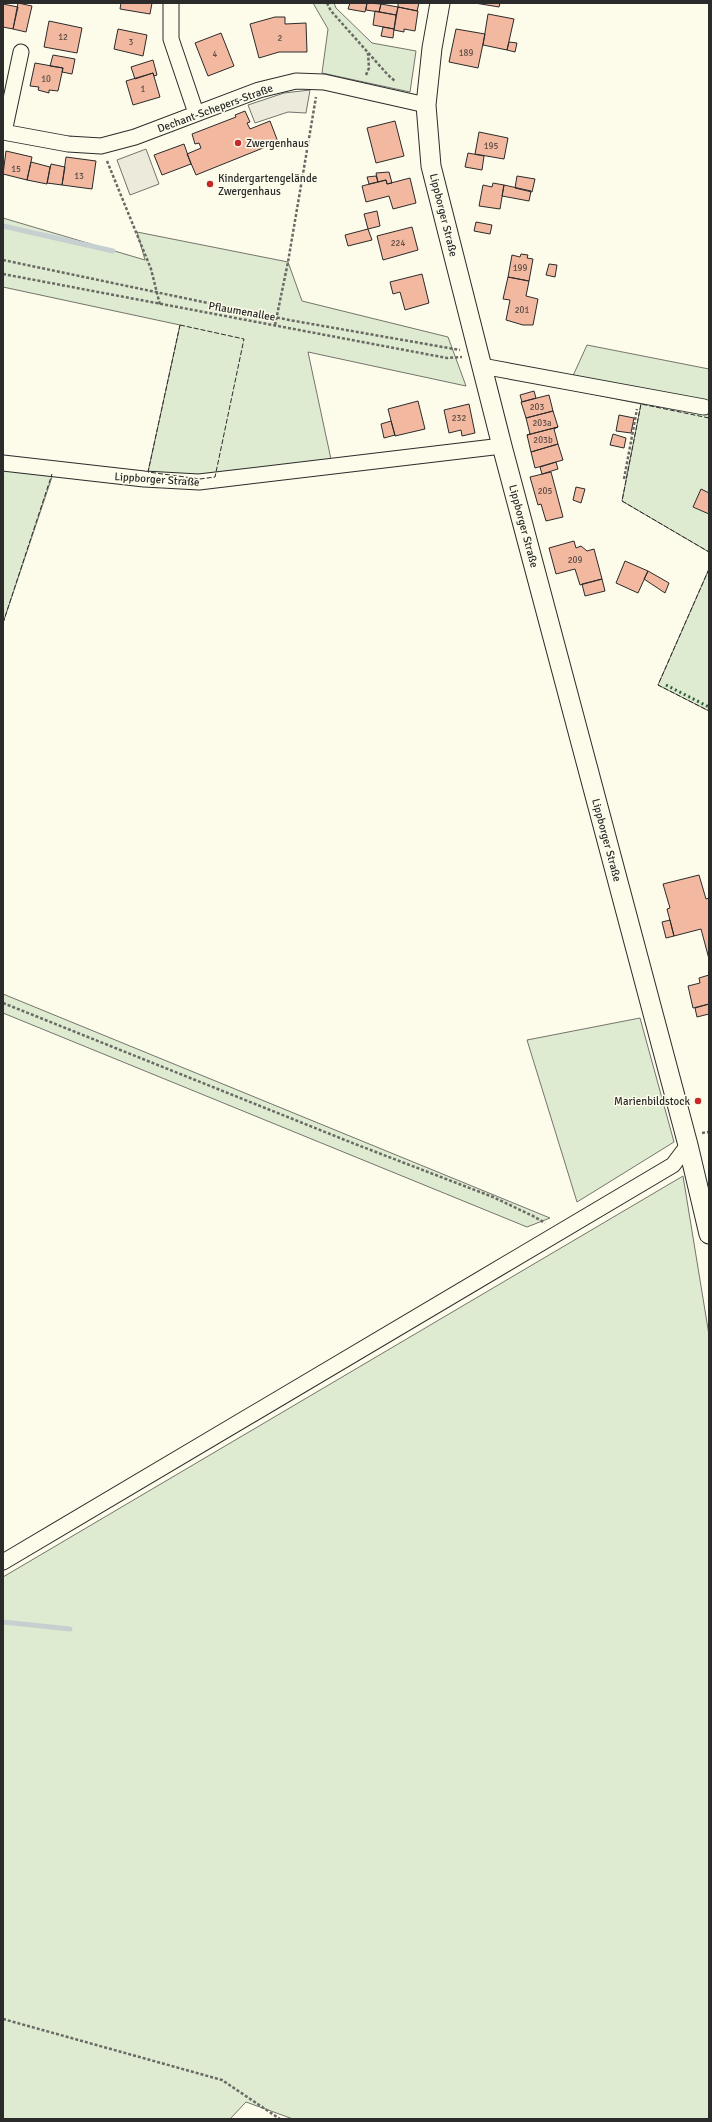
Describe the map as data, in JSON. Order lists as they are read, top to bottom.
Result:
{
  "streets": {
    "street": ["Dechant-Schepers-Straße", "Lippborger Straße"],
    "path": ["Pflaumenallee"]
  },
  "crossings": [
    ["Dechant-Schepers-Straße", "Lippborger Straße"],
    ["Lippborger Straße", "Pflaumenallee"]
  ],
  "places": ["Zwergenhaus", "Kindergartengelände Zwergenhaus", "Marienbildstock"],
  "house_numbers": [
    "12",
    "2",
    "3",
    "189",
    "4",
    "10",
    "1",
    "195",
    "15",
    "13",
    "224",
    "199",
    "201",
    "203",
    "232",
    "203a",
    "203b",
    "205",
    "209"
  ]
}
